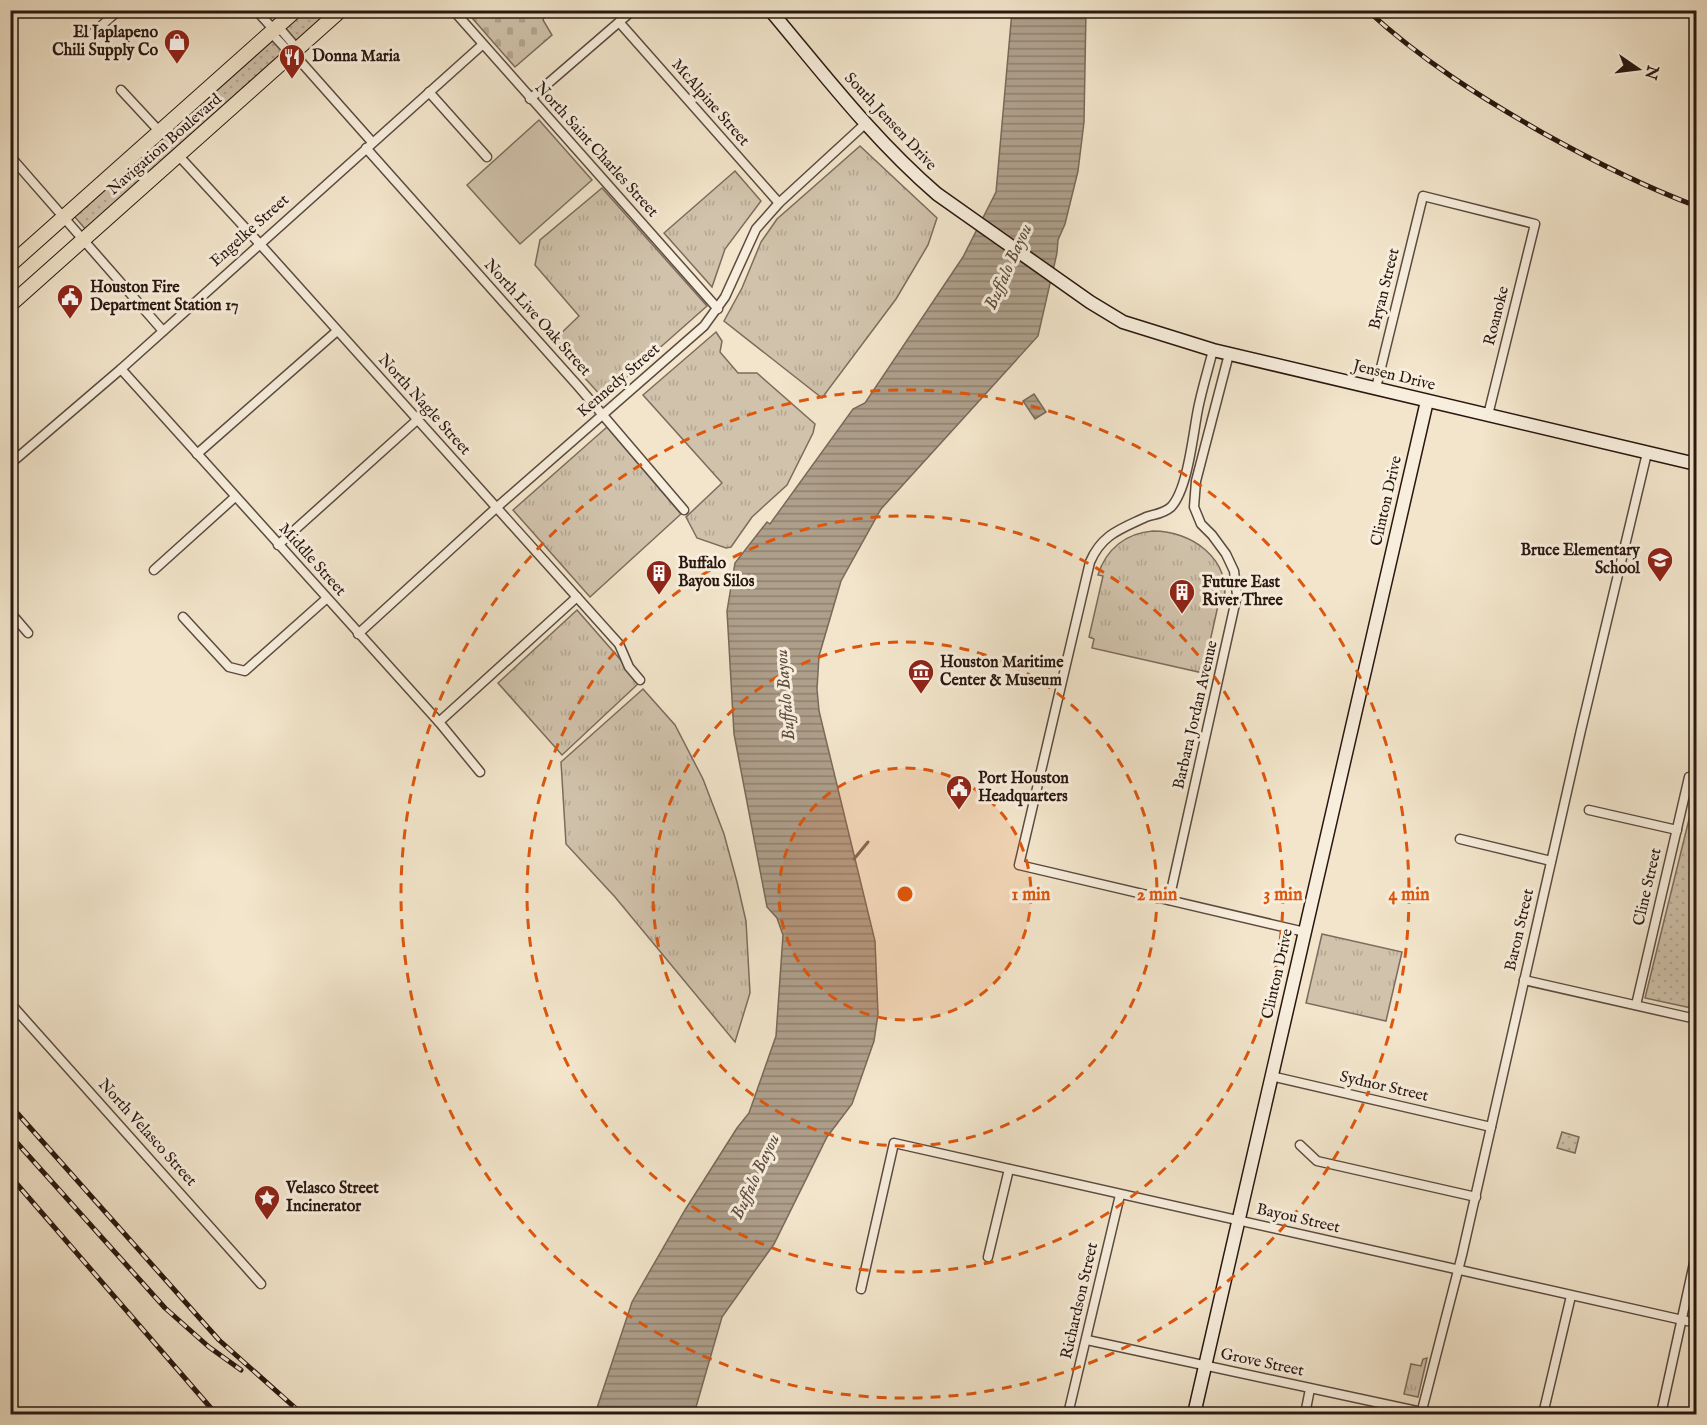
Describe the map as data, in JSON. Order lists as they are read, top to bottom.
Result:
{
  "streets": {
    "main road": [
      "South Jensen Drive",
      "Navigation Boulevard",
      "Jensen Drive",
      "Clinton Drive"
    ],
    "street": [
      "McAlpine Street",
      "North Saint Charles Street",
      "Engelke Street",
      "Bryan Street",
      "Roanoke",
      "North Live Oak Street",
      "Kennedy Street",
      "North Nagle Street",
      "Middle Street",
      "Barbara Jordan Avenue",
      "Cline Street",
      "Baron Street",
      "Sydnor Street",
      "North Velasco Street",
      "Bayou Street",
      "Richardson Street",
      "Grove Street"
    ]
  },
  "crossings": [
    ["McAlpine Street", "Kennedy Street"],
    ["South Jensen Drive", "Jensen Drive"],
    ["South Jensen Drive", "Kennedy Street"],
    ["Navigation Boulevard", "North Live Oak Street"],
    ["Navigation Boulevard", "North Nagle Street"],
    ["North Saint Charles Street", "Engelke Street"],
    ["North Saint Charles Street", "Kennedy Street"],
    ["Engelke Street", "North Live Oak Street"],
    ["Engelke Street", "North Nagle Street"],
    ["Engelke Street", "Middle Street"],
    ["Bryan Street", "Roanoke"],
    ["Bryan Street", "Jensen Drive"],
    ["Roanoke", "Jensen Drive"],
    ["North Live Oak Street", "Kennedy Street"],
    ["Jensen Drive", "Clinton Drive"],
    ["Jensen Drive", "Barbara Jordan Avenue"],
    ["Jensen Drive", "Baron Street"],
    ["Kennedy Street", "North Nagle Street"],
    ["Kennedy Street", "Middle Street"],
    ["Clinton Drive", "Sydnor Street"],
    ["Clinton Drive", "Bayou Street"],
    ["Clinton Drive", "Grove Street"],
    ["Baron Street", "Sydnor Street"],
    ["Baron Street", "Bayou Street"],
    ["Baron Street", "Grove Street"],
    ["Bayou Street", "Richardson Street"],
    ["Richardson Street", "Grove Street"]
  ],
  "water": ["Buffalo Bayou"],
  "places": {
    "shop": ["El Japlapeno Chili Supply Co"],
    "restaurant": ["Donna Maria"],
    "public building": ["Houston Fire Department Station 17", "Port Houston Headquarters"],
    "school or university": ["Bruce Elementary School"],
    "building": ["Buffalo Bayou Silos", "Future East River Three"],
    "museum": ["Houston Maritime Center & Museum"],
    "place": ["Velasco Street Incinerator"]
  },
  "north": "right",
  "rings": [
    "1 min",
    "2 min",
    "3 min",
    "4 min"
  ]
}
